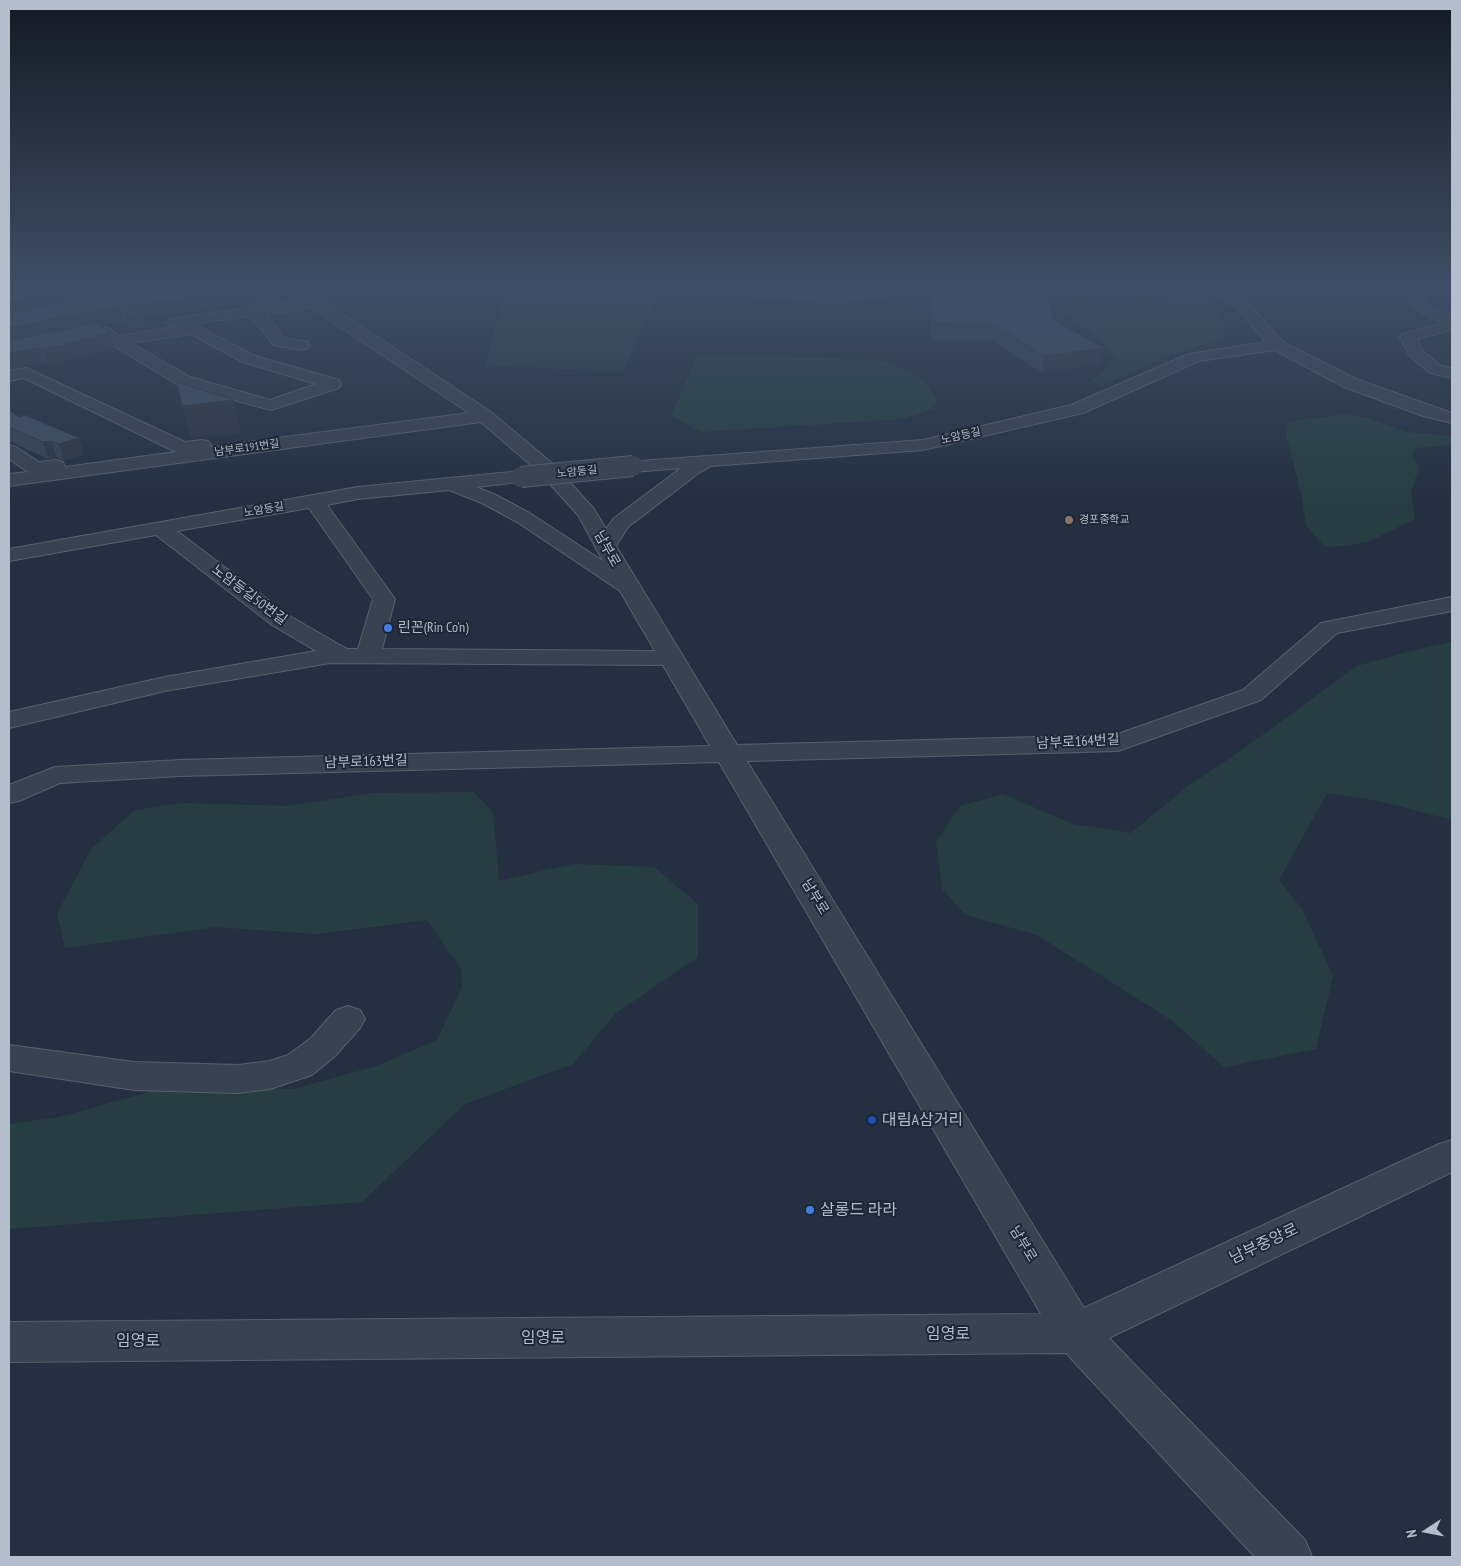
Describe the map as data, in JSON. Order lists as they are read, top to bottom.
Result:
{
  "streets": {
    "street": [
      "노암등길",
      "남부로191번길",
      "노암동길",
      "남부로",
      "노암등길50번길",
      "남부로164번길",
      "남부로163번길",
      "남부중앙로",
      "임영로"
    ]
  },
  "crossings": [
    ["노암등길", "노암동길"],
    ["노암등길", "노암등길50번길"],
    ["남부로191번길", "남부로"],
    ["남부로", "남부로164번길"],
    ["남부로", "남부로163번길"],
    ["남부로", "남부중앙로"],
    ["남부로", "임영로"],
    ["남부로164번길", "남부로163번길"],
    ["남부중앙로", "임영로"]
  ],
  "places": [
    "경포중학교",
    "린꼰(Rin Co'n)",
    "대림A삼거리",
    "살롱드 라라"
  ],
  "north": "left"
}
